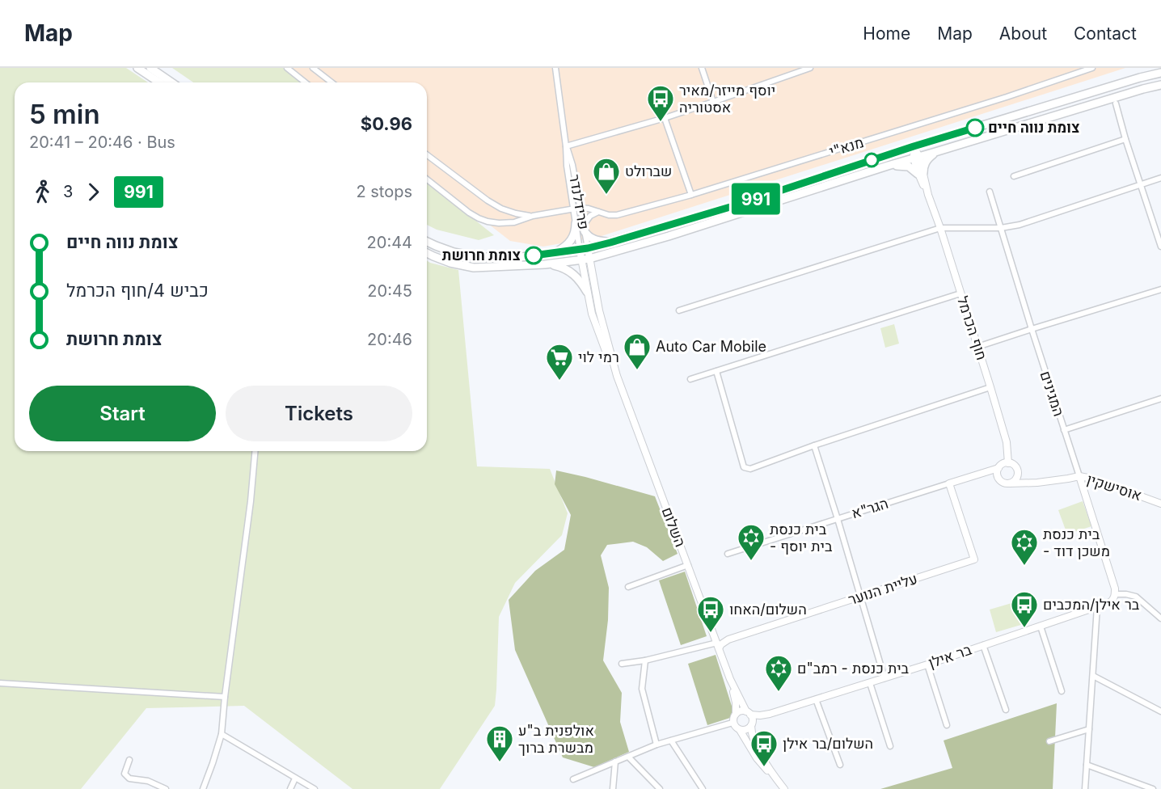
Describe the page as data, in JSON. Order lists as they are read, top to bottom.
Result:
{
  "streets": {
    "street": [
      "מנא\"י",
      "פרידלנדר",
      "חוף הכרמל",
      "המגינים",
      "אוסישקין",
      "הגר\"א",
      "השלום",
      "עליית הנוער",
      "בר אילן"
    ]
  },
  "crossings": [
    ["מנא\"י", "פרידלנדר"],
    ["פרידלנדר", "השלום"],
    ["חוף הכרמל", "אוסישקין"],
    ["חוף הכרמל", "הגר\"א"],
    ["המגינים", "אוסישקין"],
    ["המגינים", "בר אילן"],
    ["אוסישקין", "הגר\"א"],
    ["הגר\"א", "עליית הנוער"],
    ["השלום", "עליית הנוער"],
    ["השלום", "בר אילן"]
  ],
  "places": {
    "bus stop": [
      "יוסף מייזר/מאיר אסטוריה",
      "בר אילן/המכבים",
      "השלום/האחו",
      "השלום/בר אילן"
    ],
    "other": ["צומת נווה חיים", "צומת חרושת"],
    "shop": ["שברולט", "Auto Car Mobile"],
    "supermarket": ["רמי לוי"],
    "synagogue": ["בית כנסת - בית יוסף", "בית כנסת - משכן דוד", "בית כנסת - רמב\"ם"],
    "building": ["אולפנית ב\"ע מבשרת ברוך"]
  },
  "lines": ["bus line 991"],
  "page": {
    "header": "Map",
    "nav": [
      "Home",
      "Map",
      "About",
      "Contact"
    ],
    "on_map": "991",
    "heading": ["5 min", "20:41 – 20:46 · Bus", "$0.96"],
    "legs": ["3", "991", "2 stops"],
    "list": [
      {
        "name": "צומת נווה חיים",
        "value": "20:44"
      },
      {
        "name": "כביש 4/חוף הכרמל",
        "value": "20:45"
      },
      {
        "name": "צומת חרושת",
        "value": "20:46"
      }
    ],
    "buttons": ["Start", "Tickets"]
  }
}
